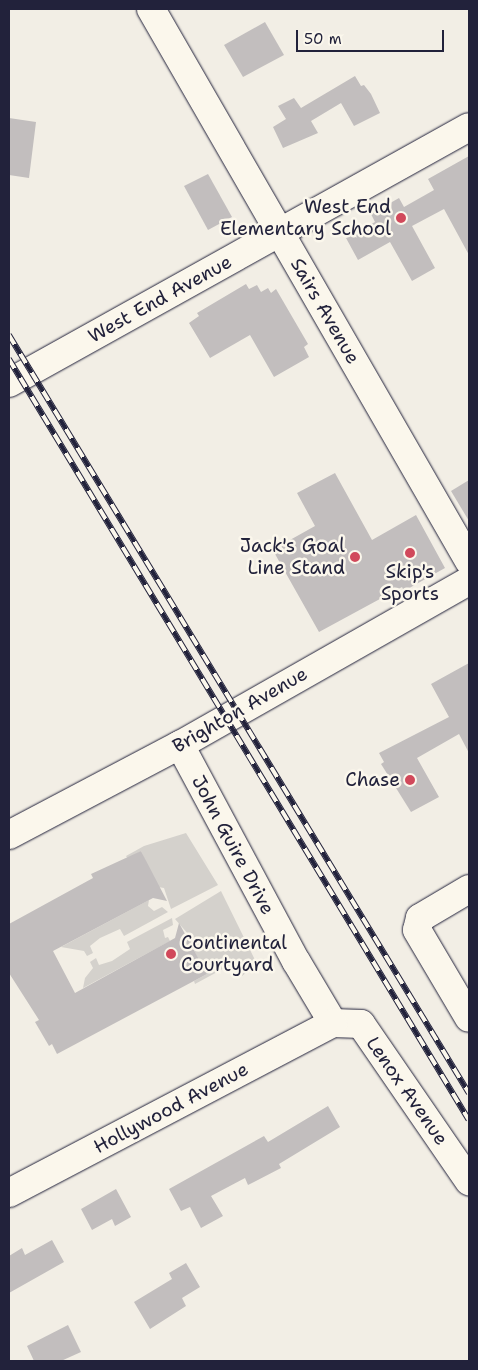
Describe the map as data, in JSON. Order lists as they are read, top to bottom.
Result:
{
  "streets": {
    "street": [
      "West End Avenue",
      "Sairs Avenue",
      "Brighton Avenue",
      "John Guire Drive",
      "Lenox Avenue",
      "Hollywood Avenue"
    ]
  },
  "crossings": [
    ["West End Avenue", "Sairs Avenue"],
    ["Brighton Avenue", "John Guire Drive"],
    ["John Guire Drive", "Lenox Avenue"],
    ["John Guire Drive", "Hollywood Avenue"],
    ["Lenox Avenue", "Hollywood Avenue"]
  ],
  "places": [
    "West End Elementary School",
    "Skip's Sports",
    "Jack's Goal Line Stand",
    "Chase",
    "Continental Courtyard"
  ],
  "scale_bar": "50 m"
}
